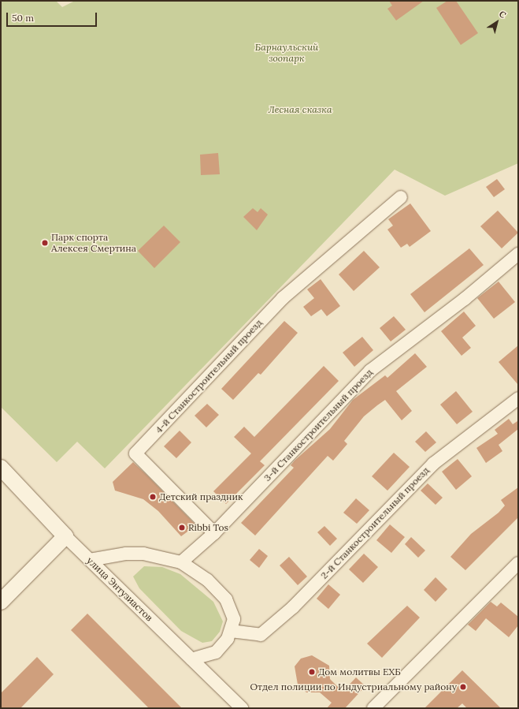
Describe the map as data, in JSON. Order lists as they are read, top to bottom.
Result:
{
  "streets": {
    "street": [
      "4-й Станкостроительный проезд",
      "3-й Станкостроительный проезд",
      "2-й Станкостроительный проезд",
      "улица Энтузиастов"
    ]
  },
  "crossings": [
    ["4-й Станкостроительный проезд", "3-й Станкостроительный проезд"]
  ],
  "parks": ["Барнаульский зоопарк", "Лесная сказка"],
  "places": [
    "Парк спорта Алексея Смертина",
    "Детский праздник",
    "Ribbi Tos",
    "Дом молитвы ЕХБ",
    "Отдел полиции по Индустриальному району"
  ],
  "scale_bar": "50 m",
  "north": "top right"
}
